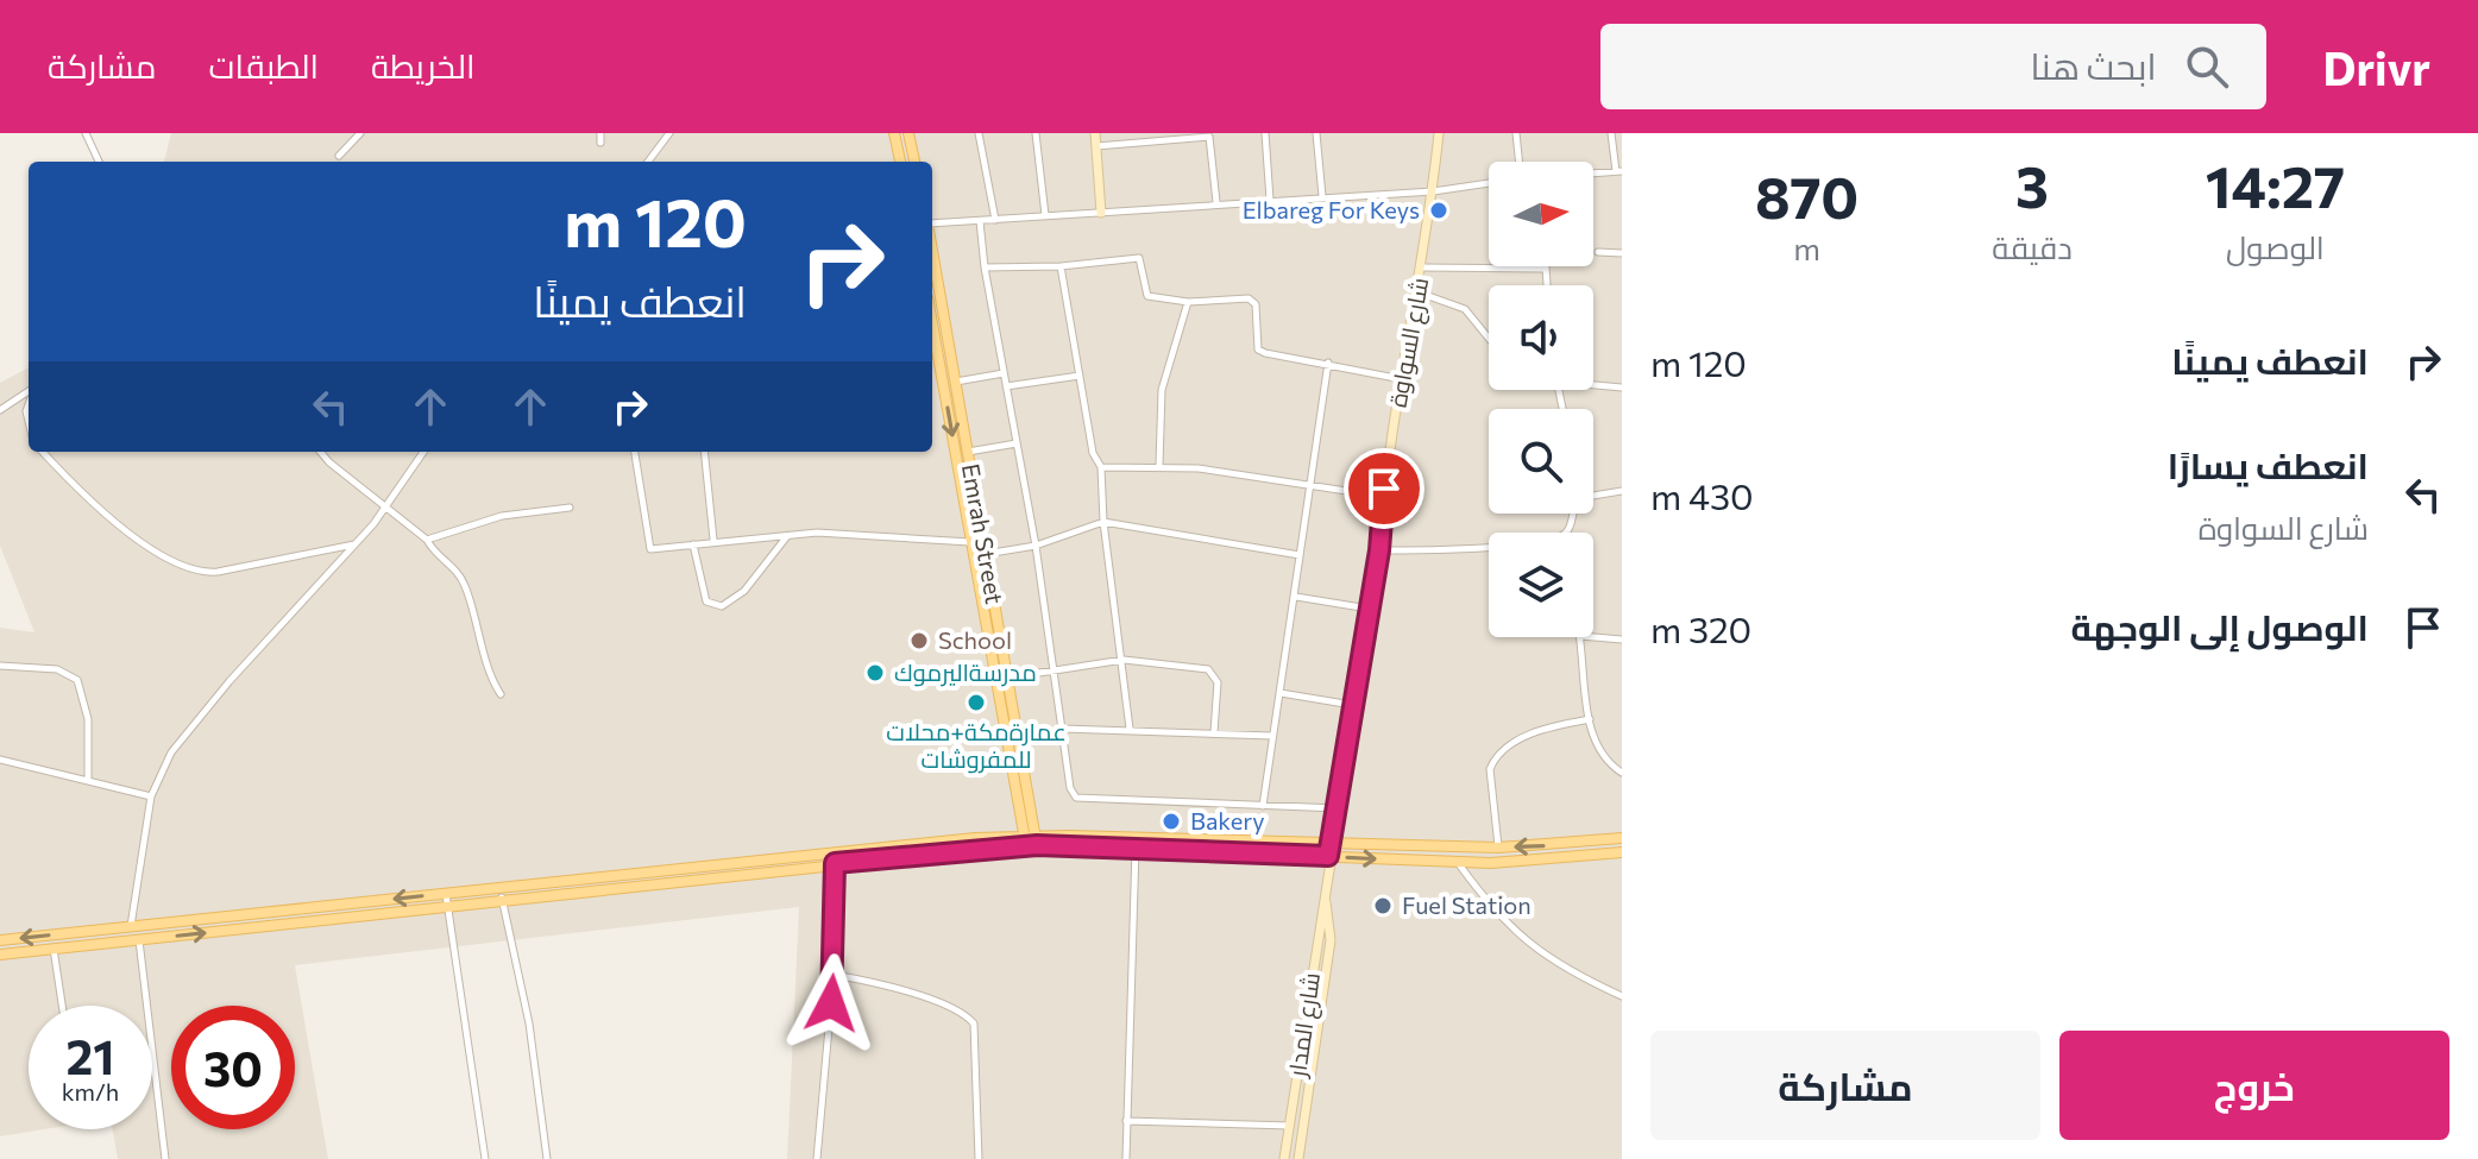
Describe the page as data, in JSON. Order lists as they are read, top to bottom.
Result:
{
  "streets": {
    "main road": ["Emrah Street"],
    "street": ["شارع السواوة", "شارع المدار"]
  },
  "crossings": [
    ["شارع السواوة", "شارع المدار"]
  ],
  "places": [
    "Elbareg For Keys",
    "School",
    "مدرسةاليرموك",
    "عمارةمكة+محلات للمفروشات",
    "Bakery",
    "Fuel Station"
  ],
  "north": "right",
  "page": {
    "header": "Drivr",
    "search": "ابحث هنا",
    "nav": ["الخريطة", "الطبقات", "مشاركة"],
    "eta": [
      "14:27",
      "الوصول",
      "3",
      "دقيقة",
      "870",
      "m"
    ],
    "turn": ["120 m", "انعطف يمينًا"],
    "list": [
      {
        "name": "انعطف يمينًا",
        "value": "120 m"
      },
      {
        "name": "انعطف يسارًا",
        "note": "شارع السواوة",
        "value": "430 m"
      },
      {
        "name": "الوصول إلى الوجهة",
        "value": "320 m"
      }
    ],
    "speed": "21 km/h",
    "limit": "30",
    "buttons": ["خروج", "مشاركة"]
  }
}
